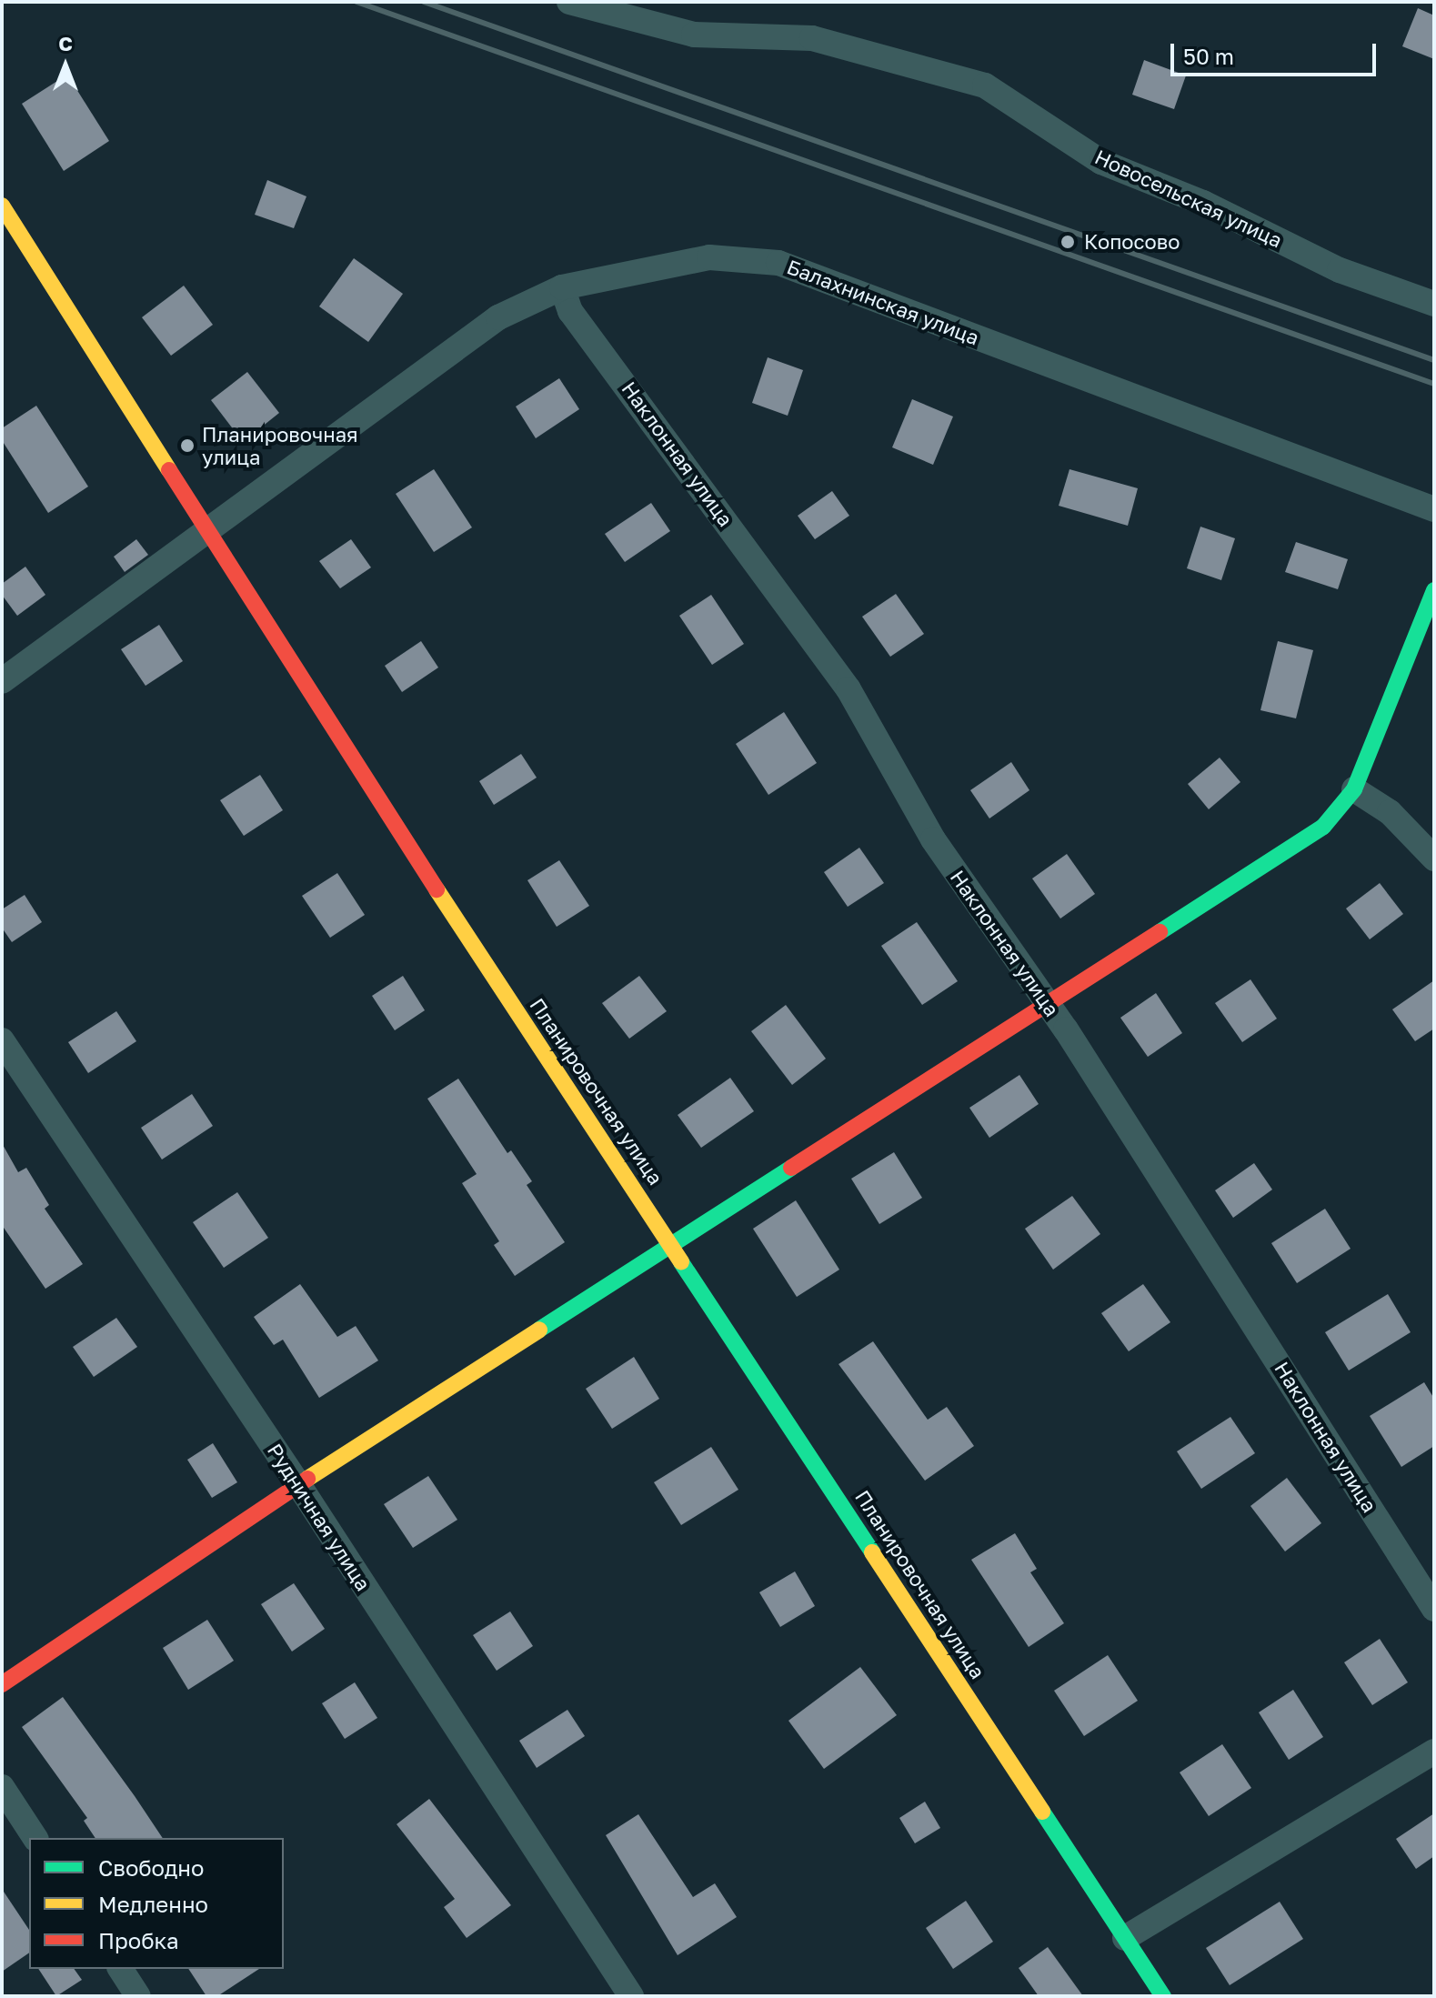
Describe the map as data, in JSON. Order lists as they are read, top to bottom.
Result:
{
  "streets": {
    "main road": ["Планировочная улица"],
    "street": [
      "Новосельская улица",
      "Балахнинская улица",
      "Наклонная улица",
      "Рудничная улица"
    ]
  },
  "crossings": [
    ["Балахнинская улица", "Наклонная улица"],
    ["Балахнинская улица", "Планировочная улица"]
  ],
  "places": ["Копосово", "Планировочная улица"],
  "legend": ["Свободно", "Медленно", "Пробка"],
  "scale_bar": "50 m",
  "north": "top"
}
